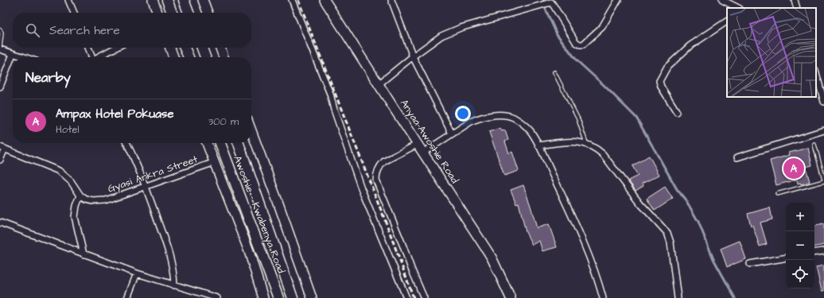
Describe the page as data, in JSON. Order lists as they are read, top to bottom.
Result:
{
  "streets": {
    "main road": ["Awoshie - Kwabenya Road"],
    "street": ["Anyaa-Awoshie Road", "Gyasi Ankra Street"]
  },
  "page": {
    "search": "Search here",
    "heading": "Nearby",
    "list": [
      {
        "mark": "A",
        "name": "Ampax Hotel Pokuase",
        "note": "Hotel",
        "value": "300 m"
      }
    ],
    "pins": "A",
    "map_buttons": ["+", "−"]
  }
}
